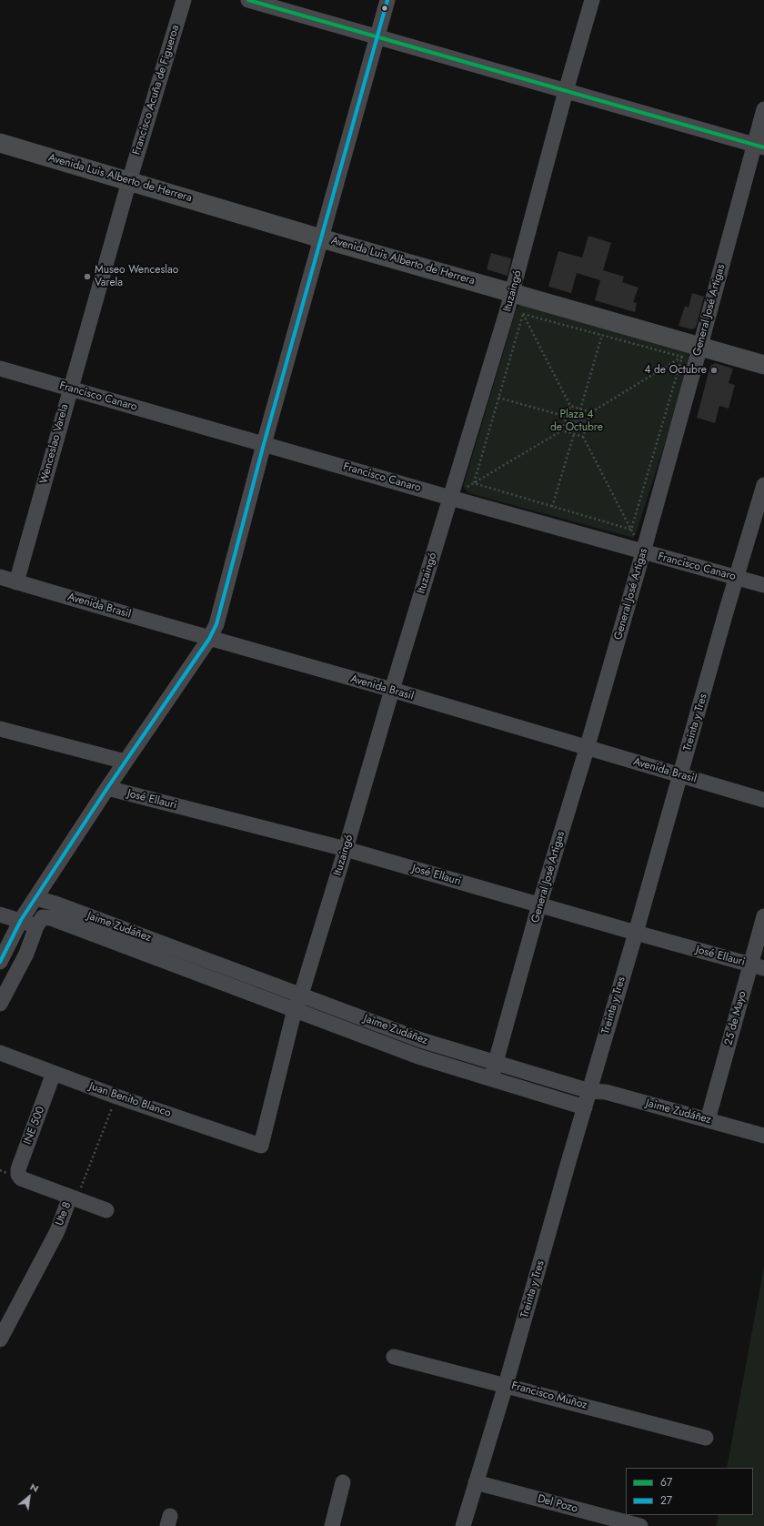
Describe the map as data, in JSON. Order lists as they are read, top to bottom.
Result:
{
  "streets": {
    "main road": ["Avenida Luis Alberto de Herrera"],
    "street": [
      "Francisco Acuña de Figueroa",
      "Ituzaingó",
      "General José Artigas",
      "Francisco Canaro",
      "Wenceslao Varela",
      "Avenida Brasil",
      "Treinta y Tres",
      "José Ellauri",
      "Jaime Zudáñez",
      "25 de Mayo",
      "Juan Benito Blanco",
      "INE 500",
      "Ute 8",
      "Francisco Muñoz",
      "Del Pozo"
    ]
  },
  "crossings": [
    ["Francisco Acuña de Figueroa", "Avenida Luis Alberto de Herrera"],
    ["Francisco Acuña de Figueroa", "Wenceslao Varela"],
    ["Avenida Luis Alberto de Herrera", "Ituzaingó"],
    ["Avenida Luis Alberto de Herrera", "General José Artigas"],
    ["Avenida Luis Alberto de Herrera", "Wenceslao Varela"],
    ["Ituzaingó", "Francisco Canaro"],
    ["Ituzaingó", "Avenida Brasil"],
    ["Ituzaingó", "José Ellauri"],
    ["Ituzaingó", "Jaime Zudáñez"],
    ["Ituzaingó", "Juan Benito Blanco"],
    ["General José Artigas", "Francisco Canaro"],
    ["General José Artigas", "Avenida Brasil"],
    ["General José Artigas", "José Ellauri"],
    ["General José Artigas", "Jaime Zudáñez"],
    ["Francisco Canaro", "Wenceslao Varela"],
    ["Francisco Canaro", "Treinta y Tres"],
    ["Wenceslao Varela", "Avenida Brasil"],
    ["Avenida Brasil", "Treinta y Tres"],
    ["Treinta y Tres", "José Ellauri"],
    ["Treinta y Tres", "Jaime Zudáñez"],
    ["Treinta y Tres", "Francisco Muñoz"],
    ["Treinta y Tres", "Del Pozo"],
    ["José Ellauri", "25 de Mayo"],
    ["Jaime Zudáñez", "25 de Mayo"],
    ["Juan Benito Blanco", "INE 500"],
    ["INE 500", "Ute 8"]
  ],
  "parks": ["Plaza 4 de Octubre"],
  "places": ["Museo Wenceslao Varela", "4 de Octubre"],
  "lines": ["transit line 67", "transit line 27"],
  "legend": ["67", "27"],
  "north": "top right"
}
